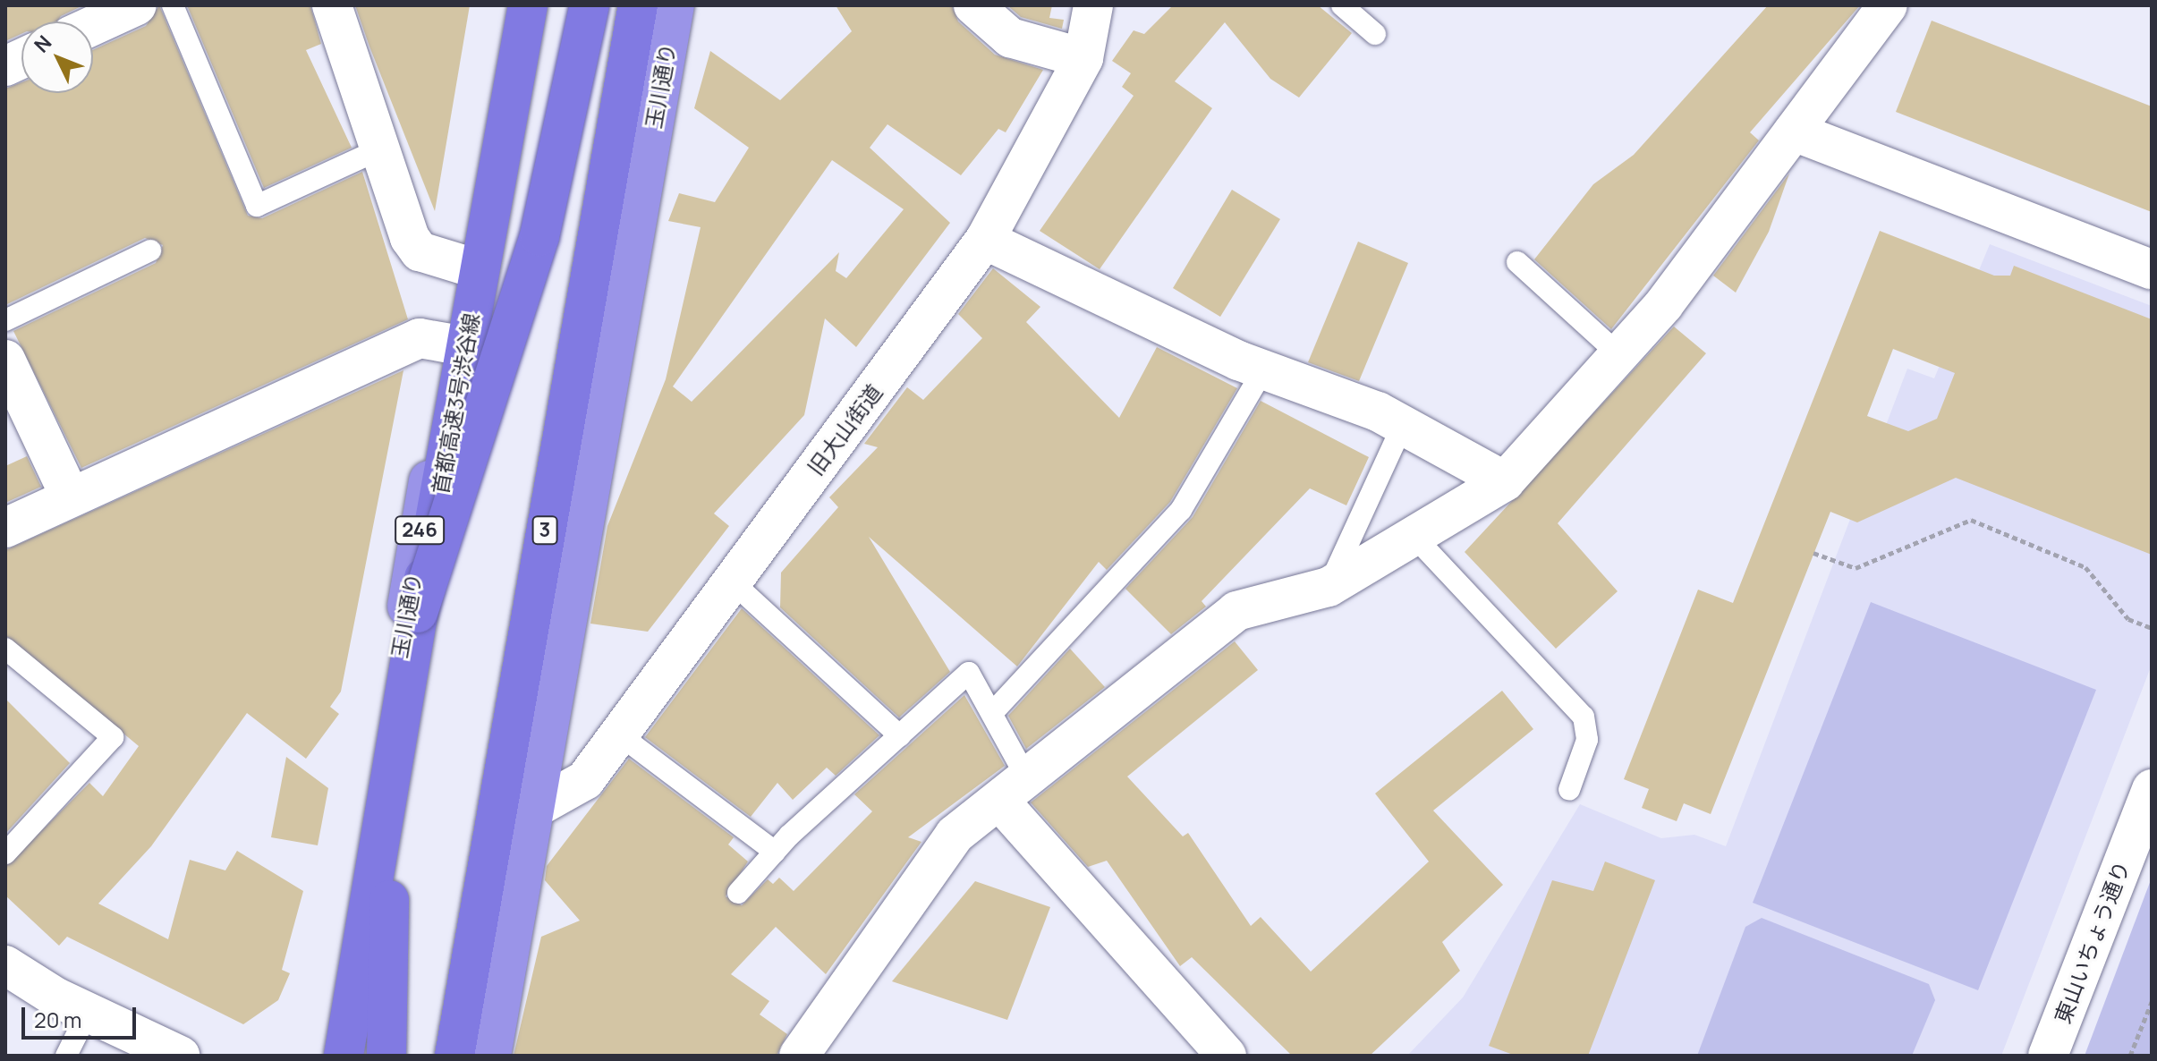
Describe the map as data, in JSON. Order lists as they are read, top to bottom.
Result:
{
  "streets": {
    "highway": [
      "玉川通り",
      "首都高速3号渋谷線",
      "246",
      "3"
    ],
    "street": ["旧大山街道", "東山いちょう通り"]
  },
  "crossings": [
    ["玉川通り", "旧大山街道"]
  ],
  "scale_bar": "20 m",
  "north": "top left"
}
